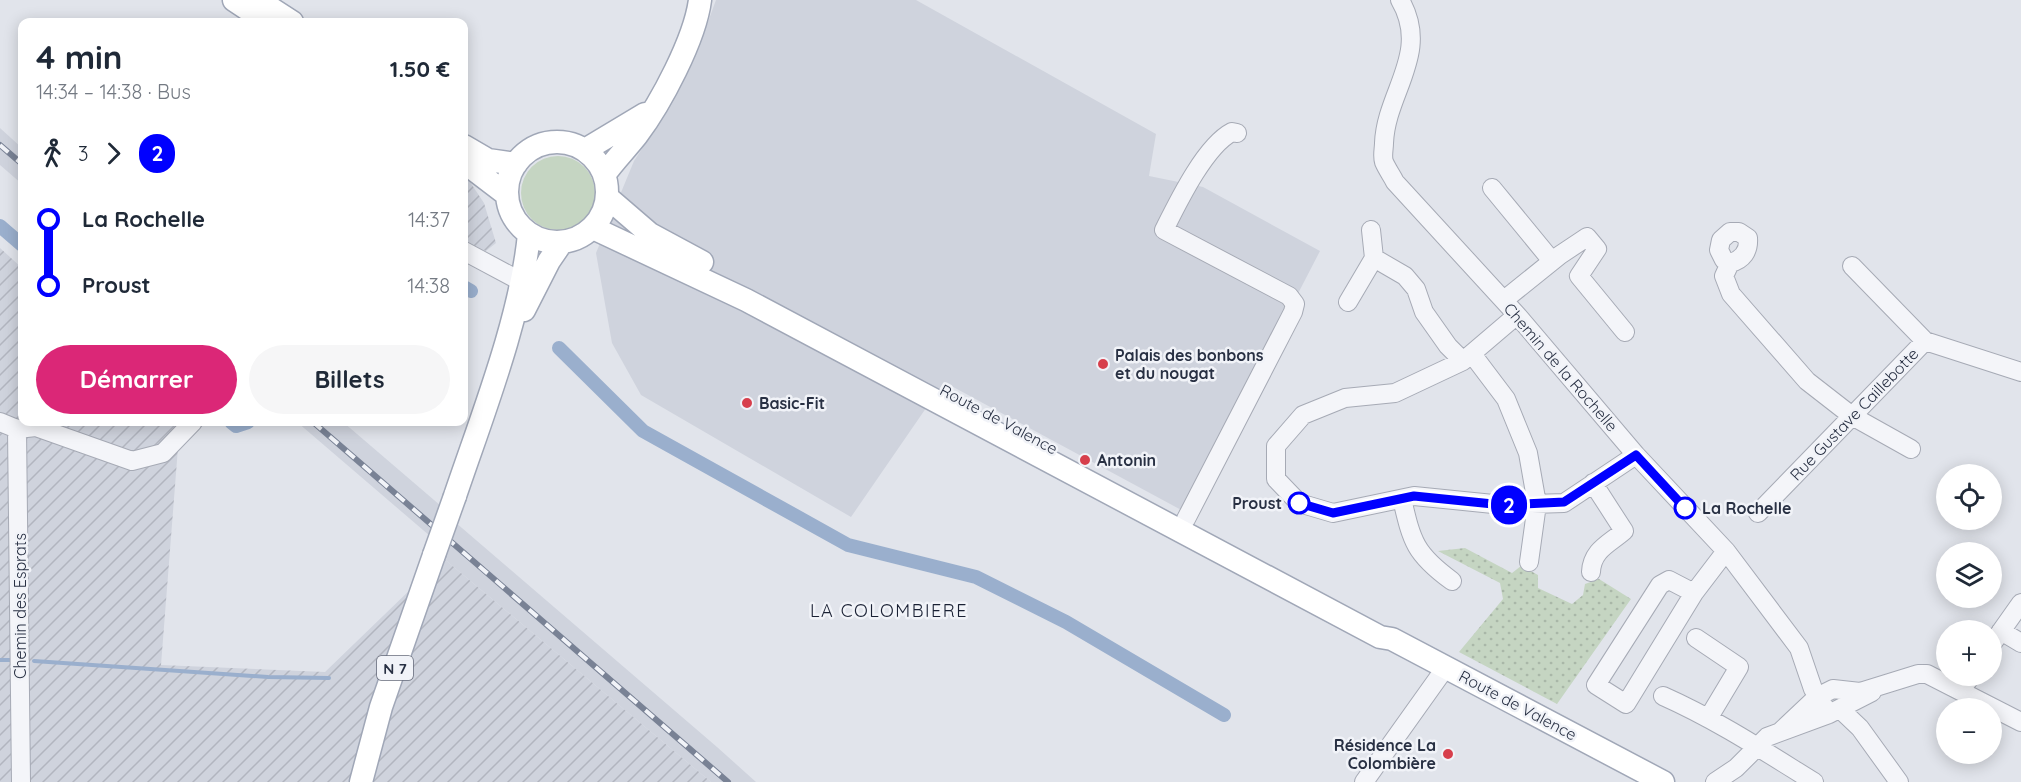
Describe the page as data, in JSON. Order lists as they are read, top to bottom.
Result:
{
  "streets": {
    "main road": ["Route de Valence", "N 7"],
    "street": ["Chemin de la Rochelle", "Rue Gustave Caillebotte", "Chemin des Esprats"]
  },
  "crossings": [
    ["Route de Valence", "N 7"]
  ],
  "districts": ["LA COLOMBIERE"],
  "places": [
    "Palais des bonbons et du nougat",
    "Basic-Fit",
    "Antonin",
    "Proust",
    "La Rochelle",
    "Résidence La Colombière"
  ],
  "lines": ["bus line 2"],
  "page": {
    "on_map": "2",
    "heading": ["4 min", "14:34 – 14:38 · Bus", "1.50 €"],
    "legs": ["3", "2"],
    "list": [
      {
        "name": "La Rochelle",
        "value": "14:37"
      },
      {
        "name": "Proust",
        "value": "14:38"
      }
    ],
    "buttons": ["Démarrer", "Billets"],
    "map_buttons": ["+", "−"]
  }
}
